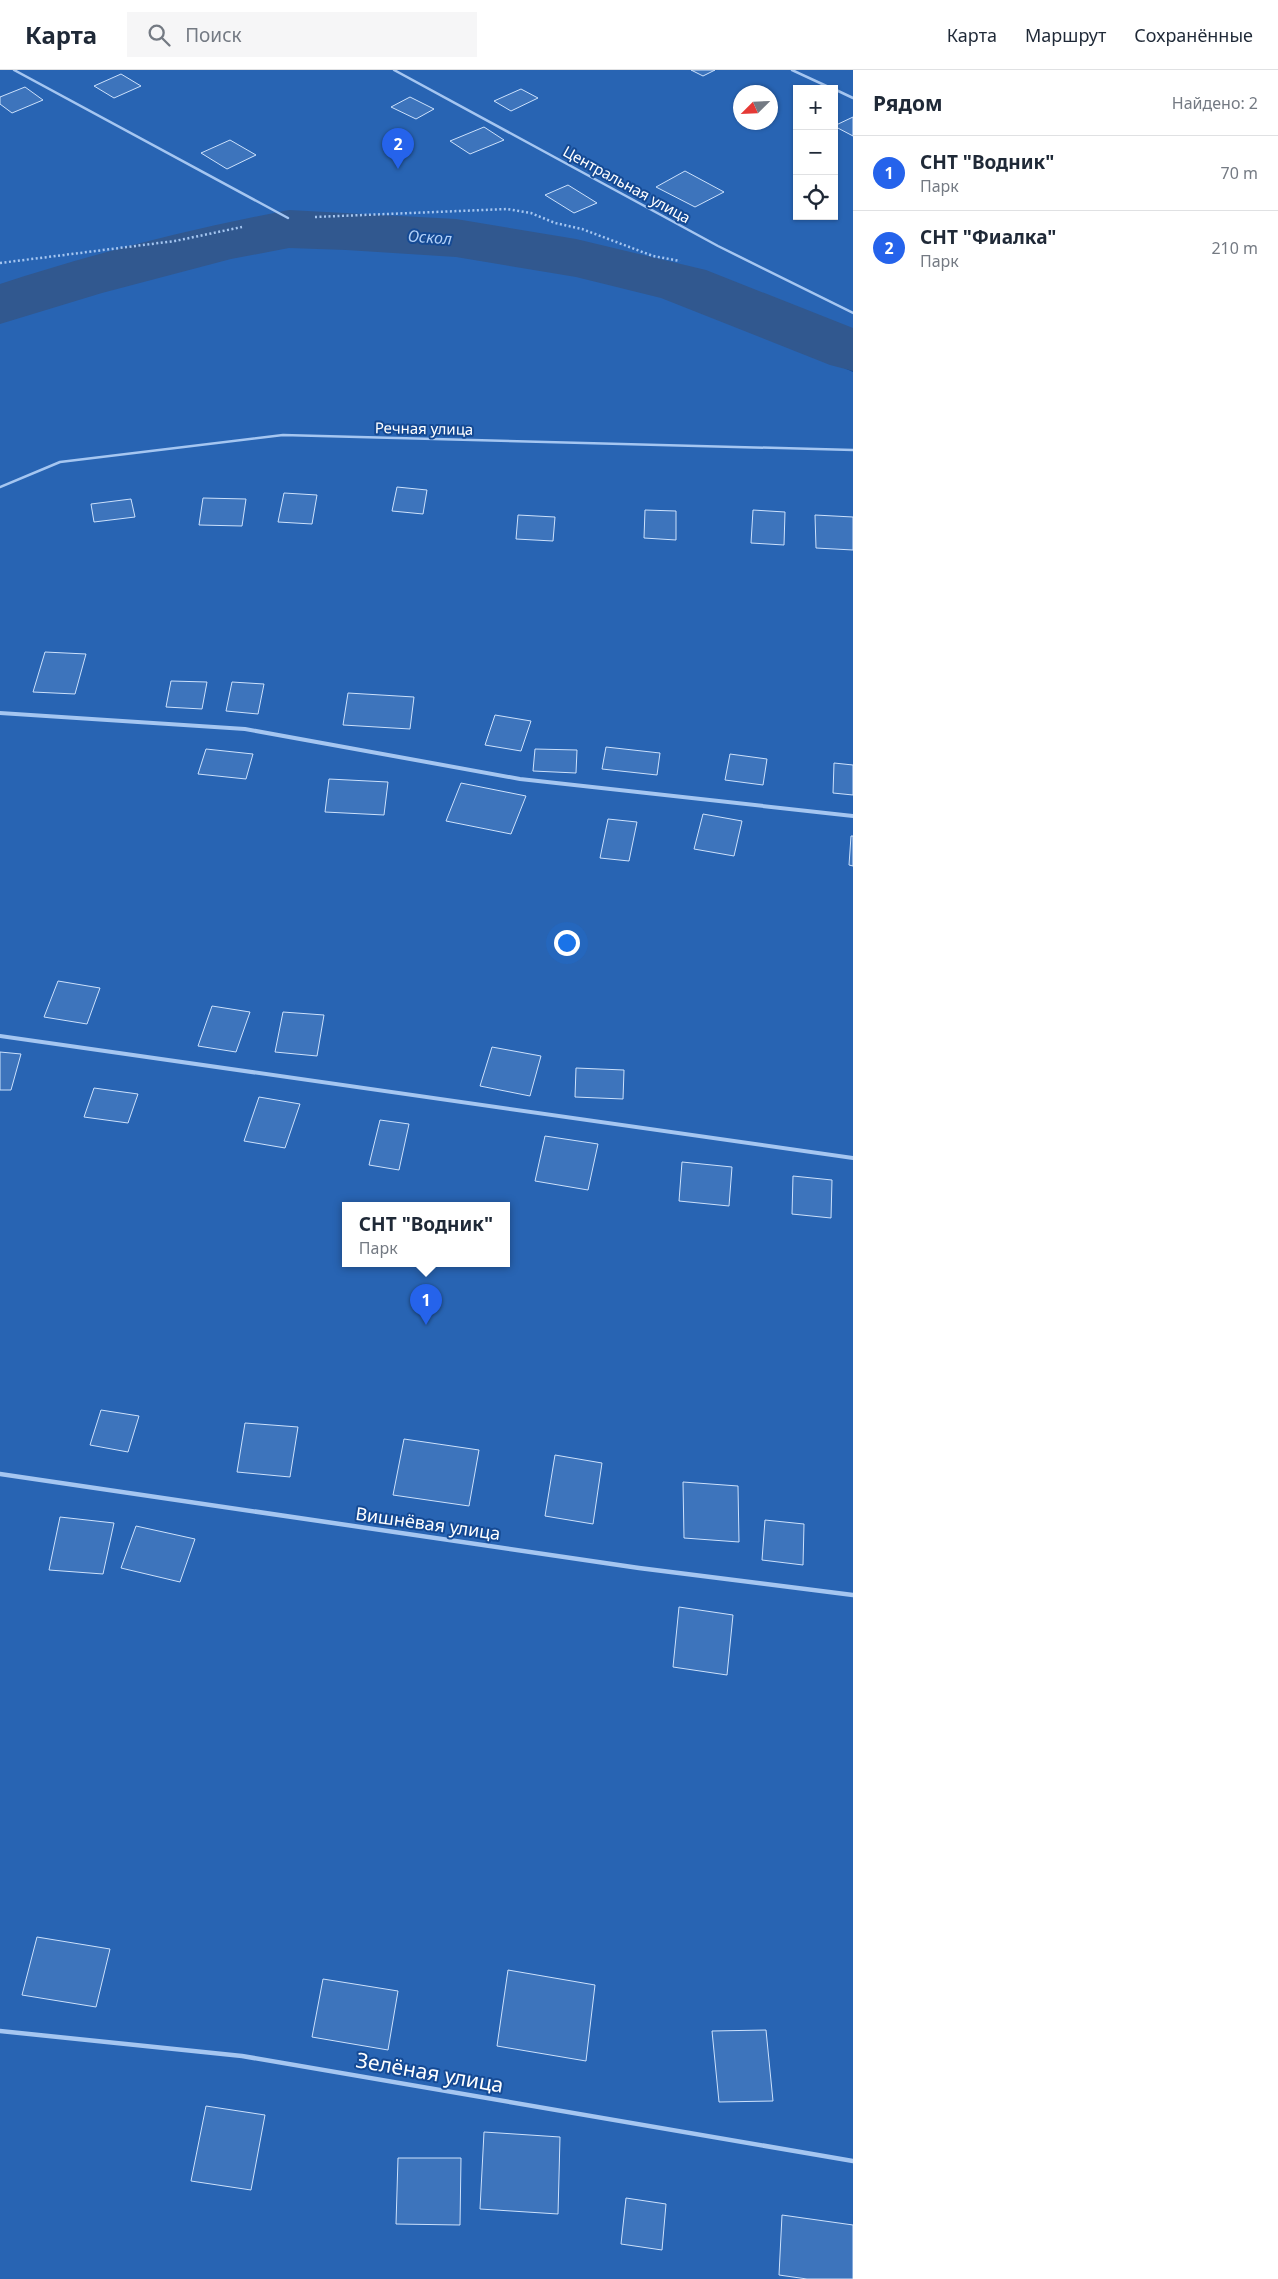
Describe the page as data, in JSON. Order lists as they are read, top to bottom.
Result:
{
  "streets": {
    "lane": [
      "Центральная улица",
      "Речная улица",
      "Вишнёвая улица",
      "Зелёная улица"
    ]
  },
  "water": ["Оскол"],
  "north": "bottom left",
  "page": {
    "header": "Карта",
    "search": "Поиск",
    "nav": ["Карта", "Маршрут", "Сохранённые"],
    "heading": ["Рядом", "Найдено: 2"],
    "map_buttons": ["+", "−"],
    "pins": ["2", "1"],
    "list": [
      {
        "mark": "1",
        "name": "СНТ \"Водник\"",
        "note": "Парк",
        "value": "70 m"
      },
      {
        "mark": "2",
        "name": "СНТ \"Фиалка\"",
        "note": "Парк",
        "value": "210 m"
      }
    ],
    "popup": ["СНТ \"Водник\"", "Парк"]
  }
}
